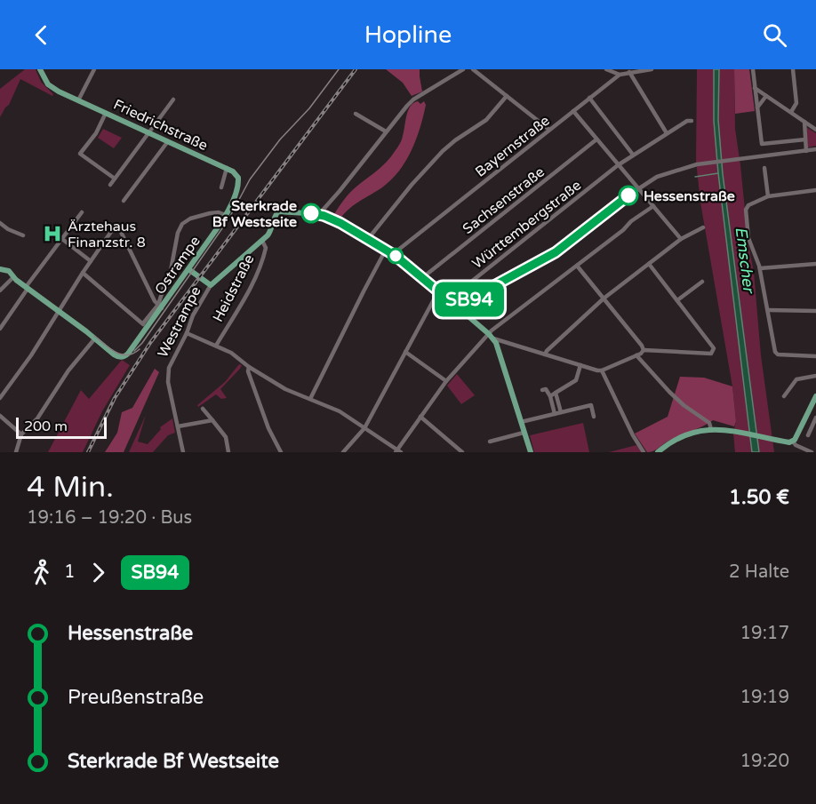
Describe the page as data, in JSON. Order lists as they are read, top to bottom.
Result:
{
  "streets": {
    "main road": [
      "Friedrichstraße",
      "Ostrampe",
      "Heidstraße",
      "Westrampe"
    ],
    "street": ["Bayernstraße", "Sachsenstraße", "Württembergstraße"]
  },
  "crossings": [
    ["Friedrichstraße", "Ostrampe"],
    ["Heidstraße", "Westrampe"]
  ],
  "water": ["Emscher"],
  "places": {
    "other": ["Hessenstraße", "Sterkrade Bf Westseite"],
    "hospital": ["Ärztehaus Finanzstr. 8"]
  },
  "lines": ["bus line SB94"],
  "scale_bar": "200 m",
  "page": {
    "header": "Hopline",
    "on_map": "SB94",
    "scale": "200 m",
    "heading": ["4 Min.", "19:16 – 19:20 · Bus", "1.50 €"],
    "legs": ["1", "SB94", "2 Halte"],
    "list": [
      {
        "name": "Hessenstraße",
        "value": "19:17"
      },
      {
        "name": "Preußenstraße",
        "value": "19:19"
      },
      {
        "name": "Sterkrade Bf Westseite",
        "value": "19:20"
      }
    ]
  }
}
